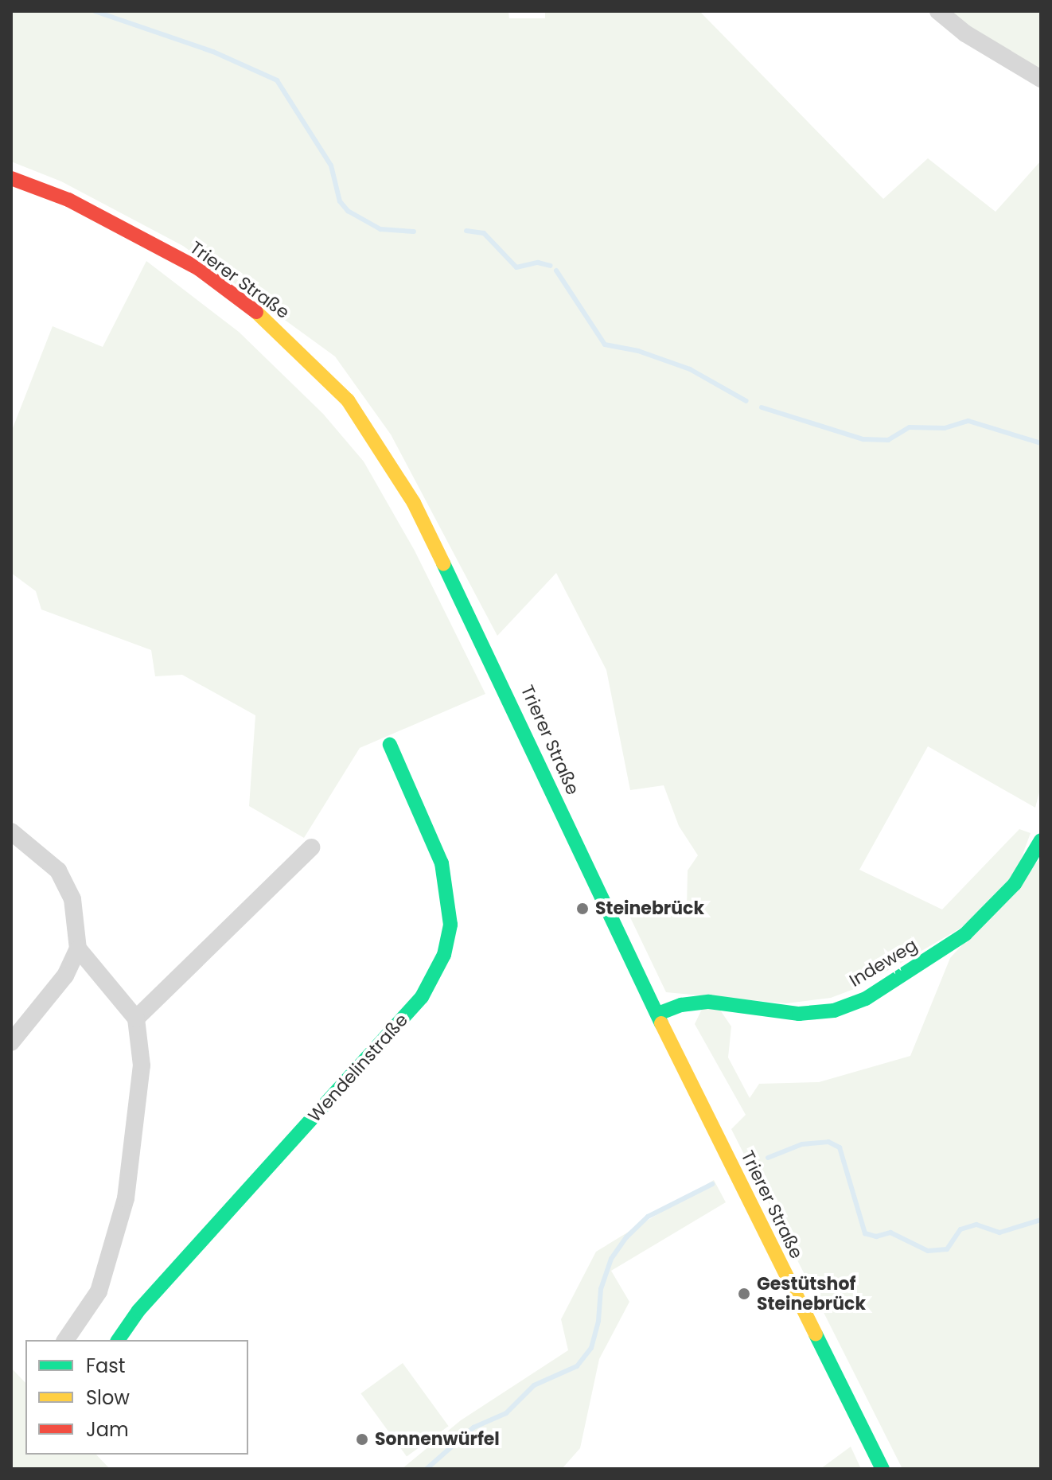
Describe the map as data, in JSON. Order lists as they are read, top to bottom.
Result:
{
  "streets": {
    "main road": ["Trierer Straße", "Indeweg", "Wendelinstraße"]
  },
  "crossings": [
    ["Trierer Straße", "Indeweg"]
  ],
  "places": ["Steinebrück", "Gestütshof Steinebrück", "Sonnenwürfel"],
  "legend": ["Fast", "Slow", "Jam"]
}
